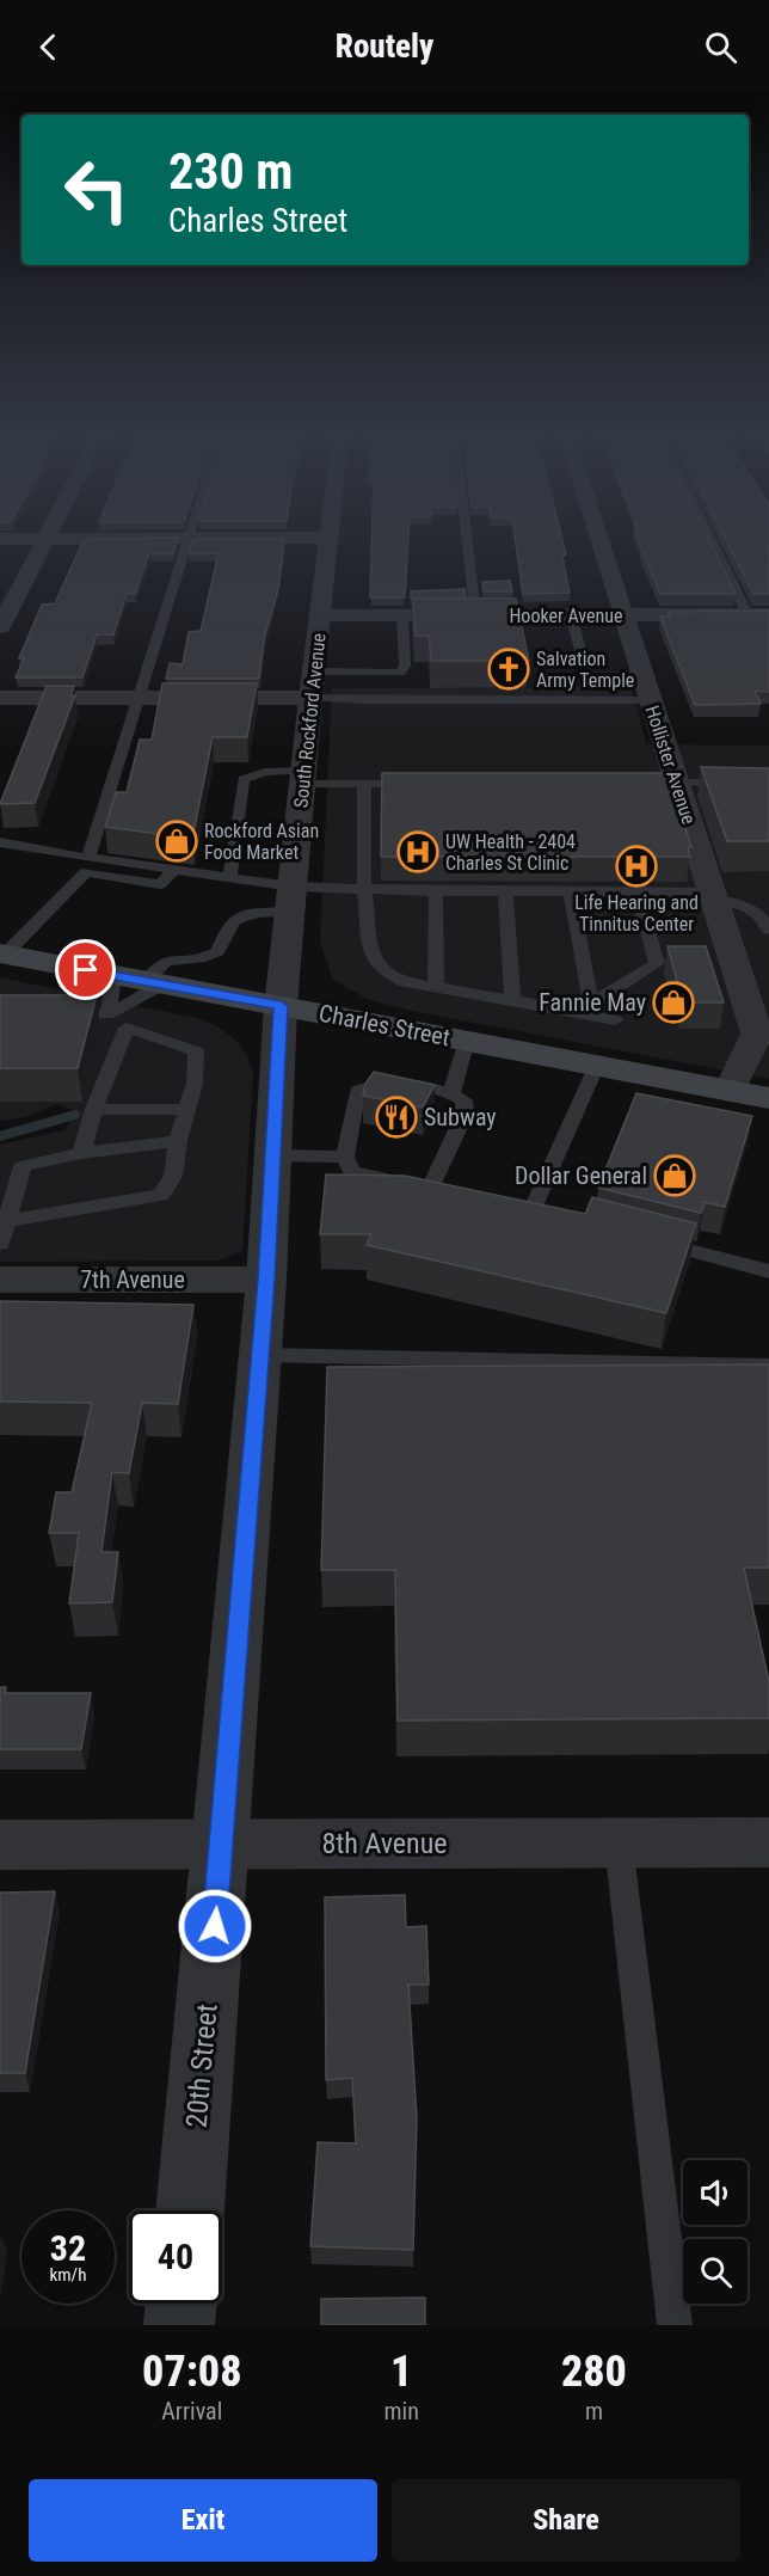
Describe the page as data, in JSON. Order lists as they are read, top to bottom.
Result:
{
  "streets": {
    "main road": ["Charles Street"],
    "street": [
      "Hooker Avenue",
      "South Rockford Avenue",
      "Hollister Avenue",
      "7th Avenue",
      "8th Avenue",
      "20th Street"
    ]
  },
  "crossings": [
    ["Hooker Avenue", "South Rockford Avenue"],
    ["Hooker Avenue", "Hollister Avenue"],
    ["South Rockford Avenue", "Charles Street"],
    ["South Rockford Avenue", "20th Street"],
    ["Hollister Avenue", "Charles Street"],
    ["Charles Street", "20th Street"],
    ["7th Avenue", "20th Street"],
    ["8th Avenue", "20th Street"]
  ],
  "places": {
    "church": ["Salvation Army Temple"],
    "shop": ["Rockford Asian Food Market", "Fannie May", "Dollar General"],
    "hospital": ["UW Health - 2404 Charles St Clinic", "Life Hearing and Tinnitus Center"],
    "restaurant": ["Subway"]
  },
  "page": {
    "header": "Routely",
    "turn": ["230 m", "Charles Street"],
    "speed": "32 km/h",
    "limit": "40",
    "eta": [
      "07:08",
      "Arrival",
      "1",
      "min",
      "280",
      "m"
    ],
    "buttons": ["Exit", "Share"]
  }
}
